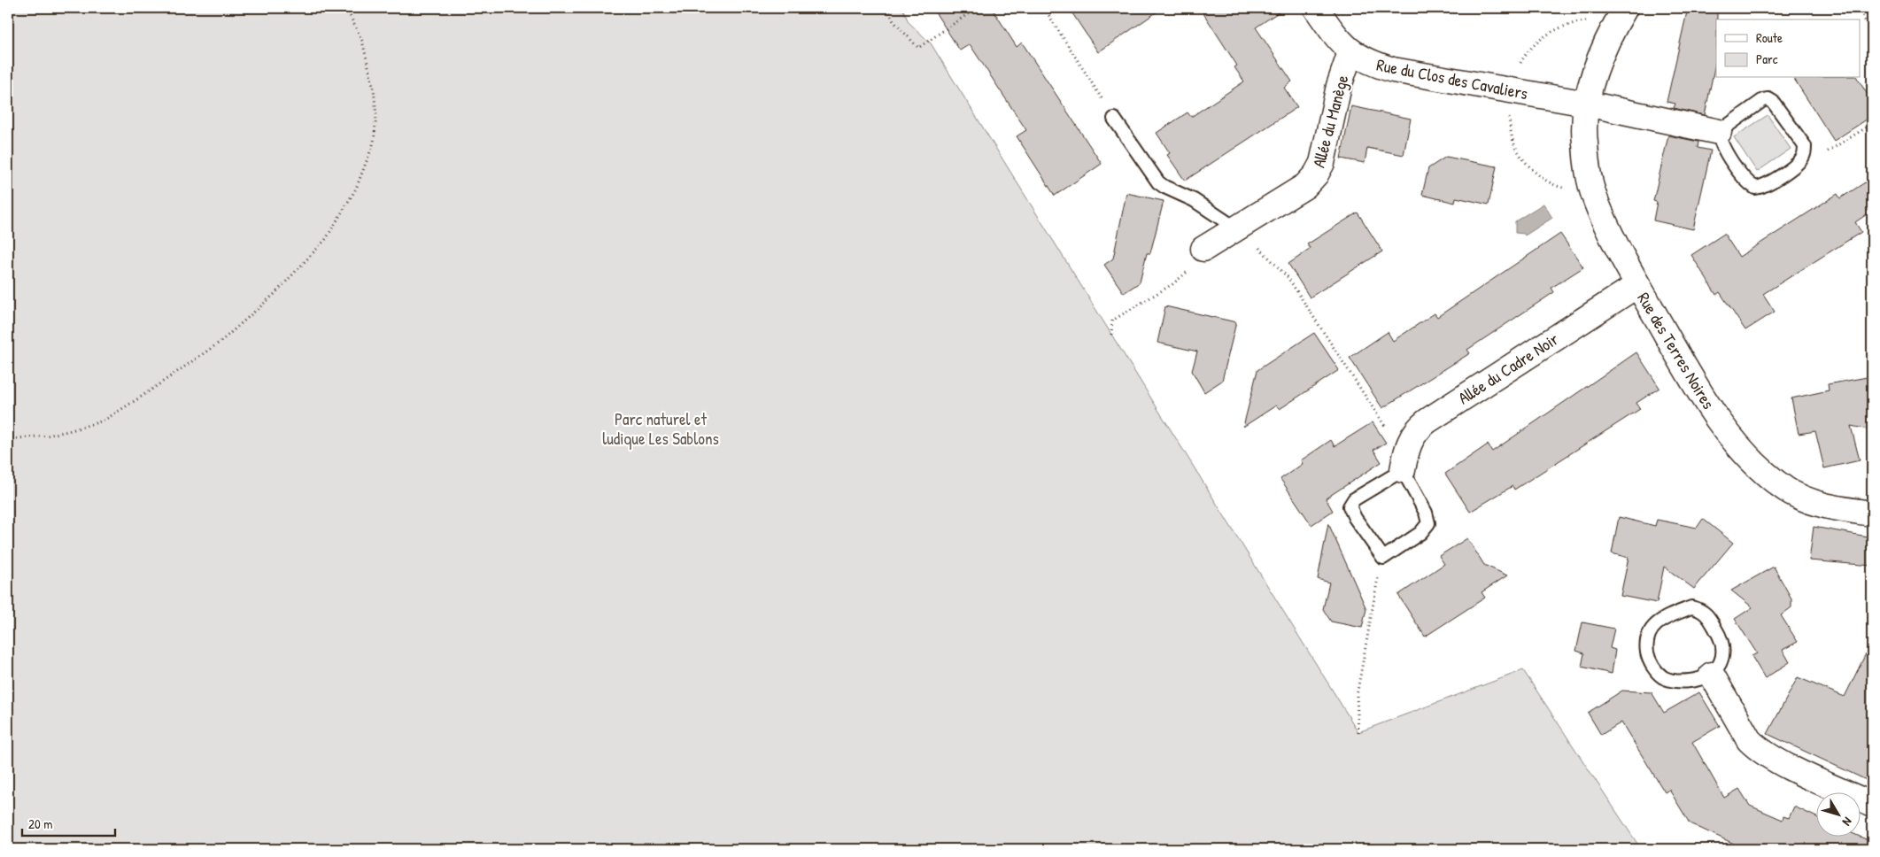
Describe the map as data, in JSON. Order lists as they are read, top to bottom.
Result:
{
  "streets": {
    "street": [
      "Rue du Clos des Cavaliers",
      "Allée du Manège",
      "Rue des Terres Noires",
      "Allée du Cadre Noir"
    ]
  },
  "crossings": [
    ["Rue du Clos des Cavaliers", "Allée du Manège"],
    ["Rue du Clos des Cavaliers", "Rue des Terres Noires"],
    ["Rue des Terres Noires", "Allée du Cadre Noir"]
  ],
  "parks": ["Parc naturel et ludique Les Sablons"],
  "legend": ["Route", "Parc"],
  "scale_bar": "20 m",
  "north": "bottom right"
}
